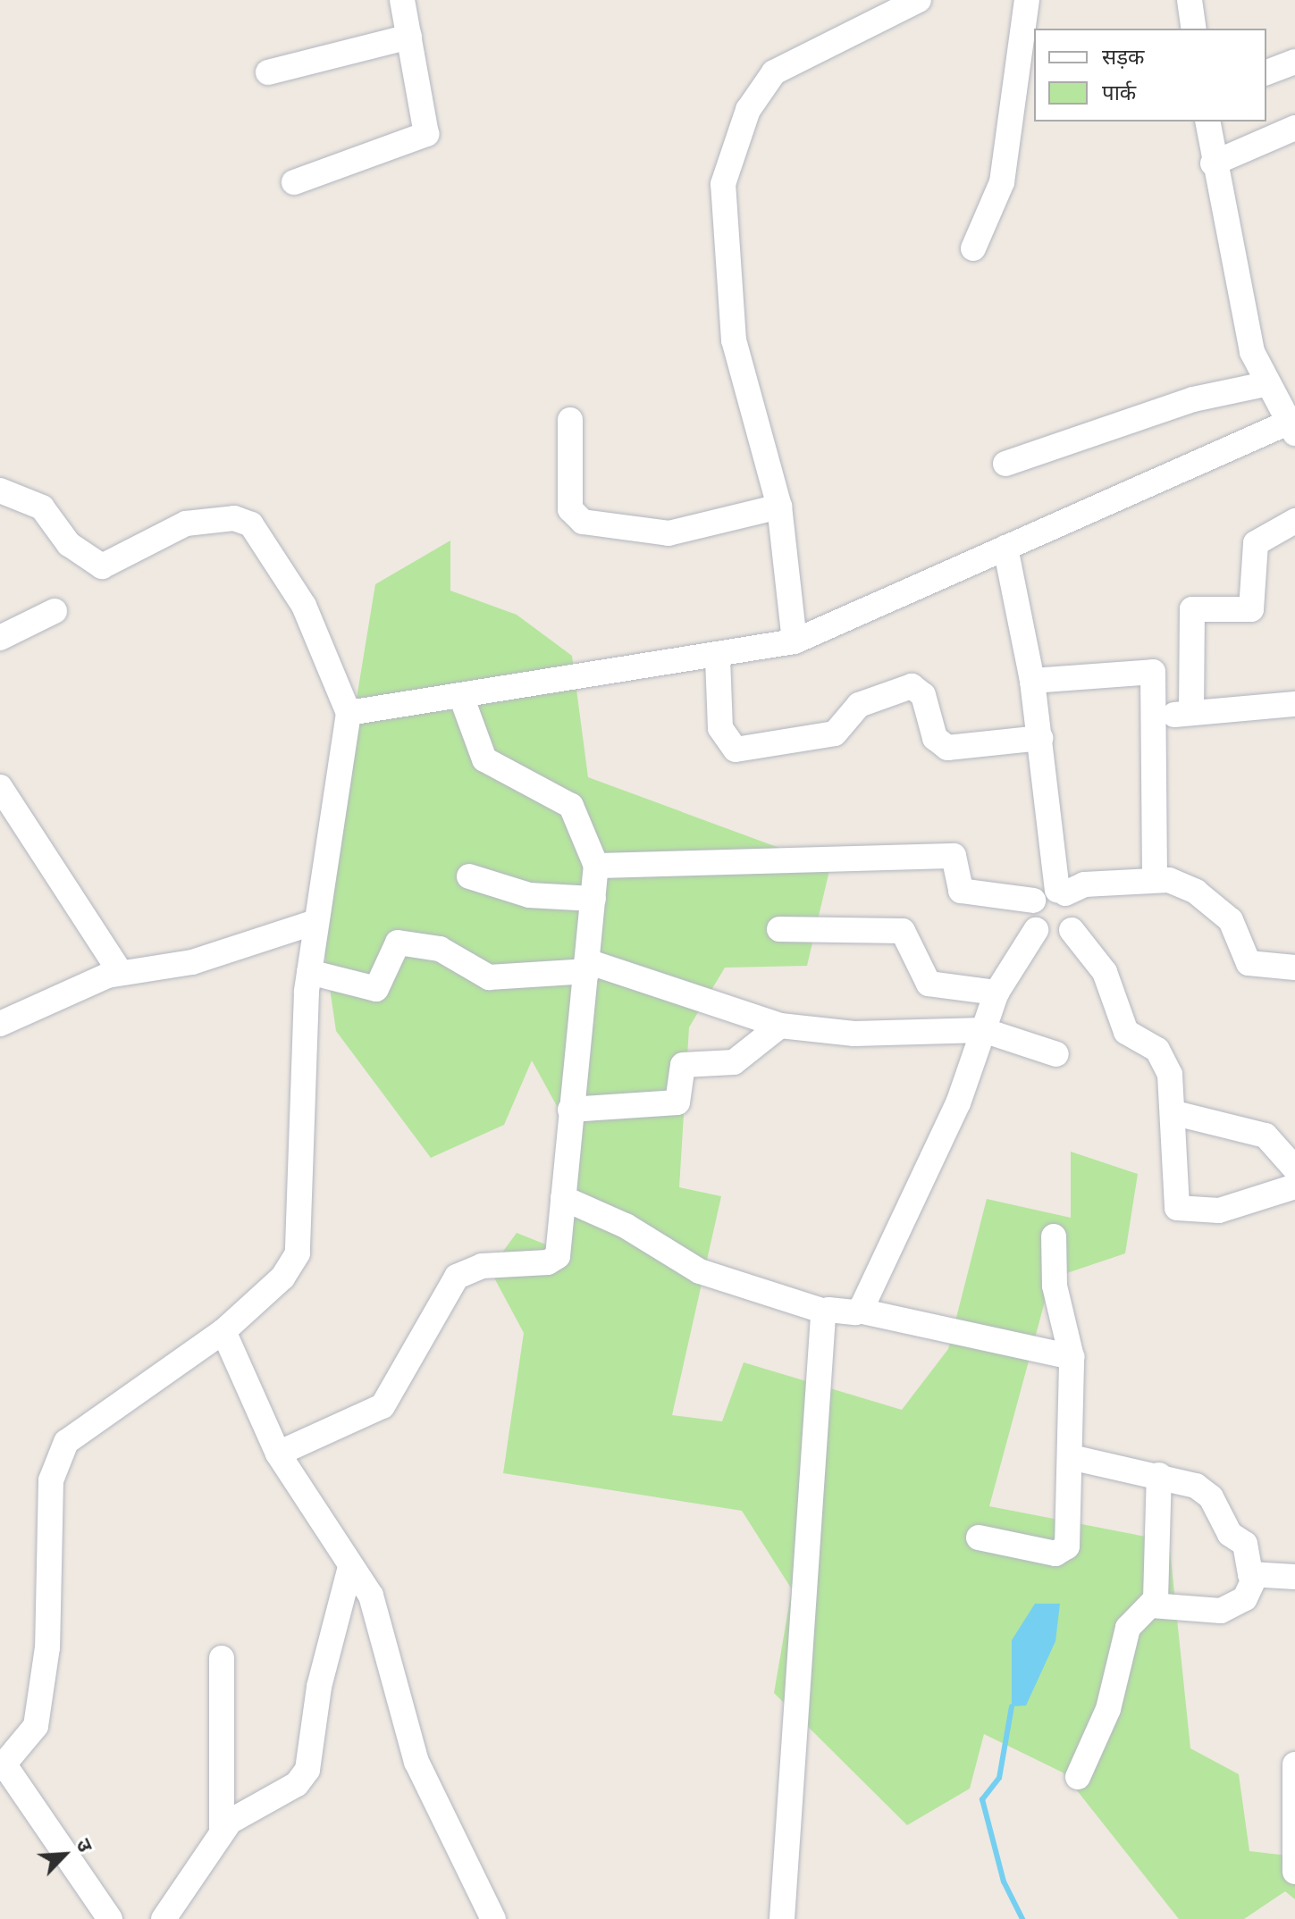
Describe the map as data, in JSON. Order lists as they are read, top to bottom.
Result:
{
  "legend": ["सड़क", "पार्क"],
  "north": "top right"
}
